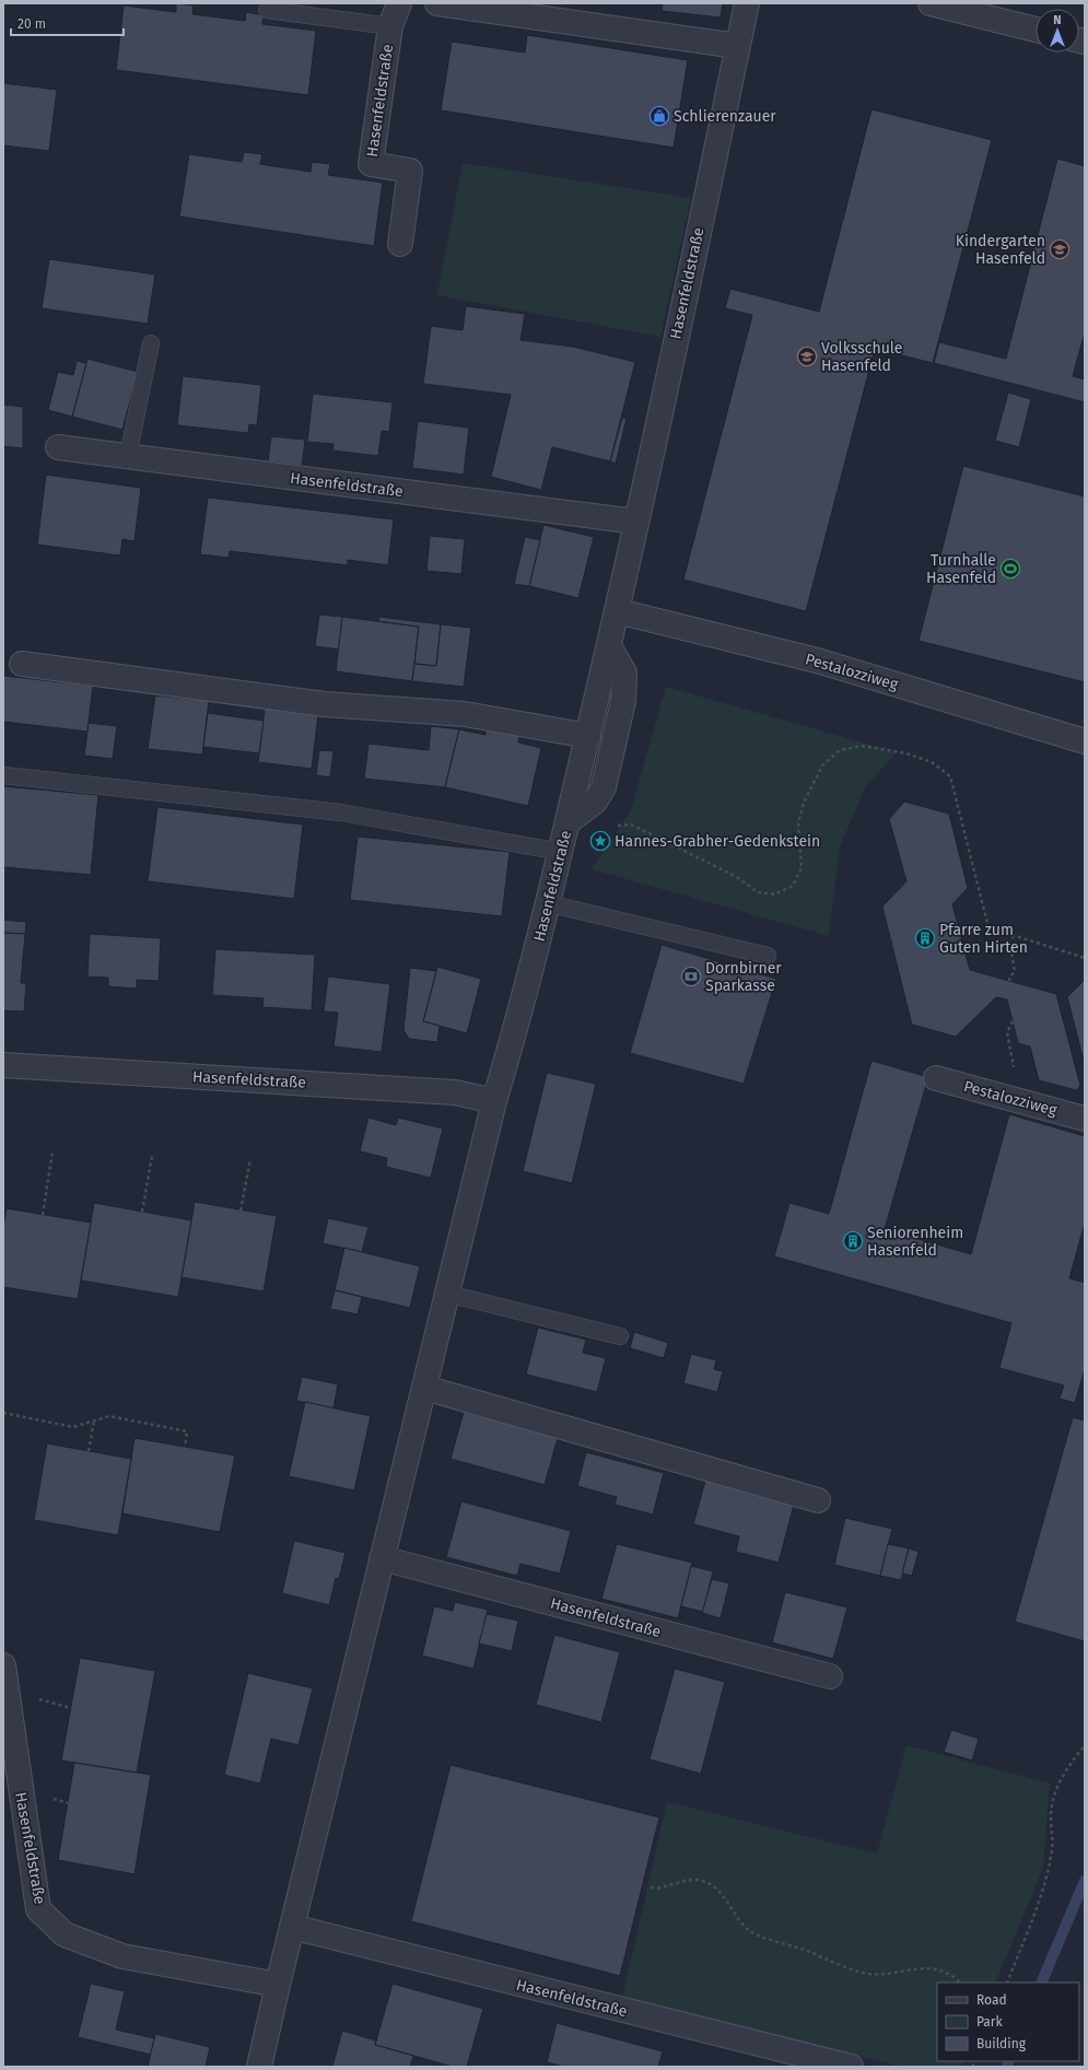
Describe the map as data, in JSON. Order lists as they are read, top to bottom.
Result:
{
  "streets": {
    "street": ["Hasenfeldstraße", "Pestalozziweg"]
  },
  "crossings": [
    ["Hasenfeldstraße", "Pestalozziweg"]
  ],
  "places": {
    "shop": ["Schlierenzauer"],
    "school or university": ["Kindergarten Hasenfeld", "Volksschule Hasenfeld"],
    "sports": ["Turnhalle Hasenfeld"],
    "place": ["Hannes-Grabher-Gedenkstein"],
    "building": ["Pfarre zum Guten Hirten", "Seniorenheim Hasenfeld"],
    "bank": ["Dornbirner Sparkasse"]
  },
  "legend": ["Road", "Park", "Building"],
  "scale_bar": "20 m",
  "north": "top"
}
